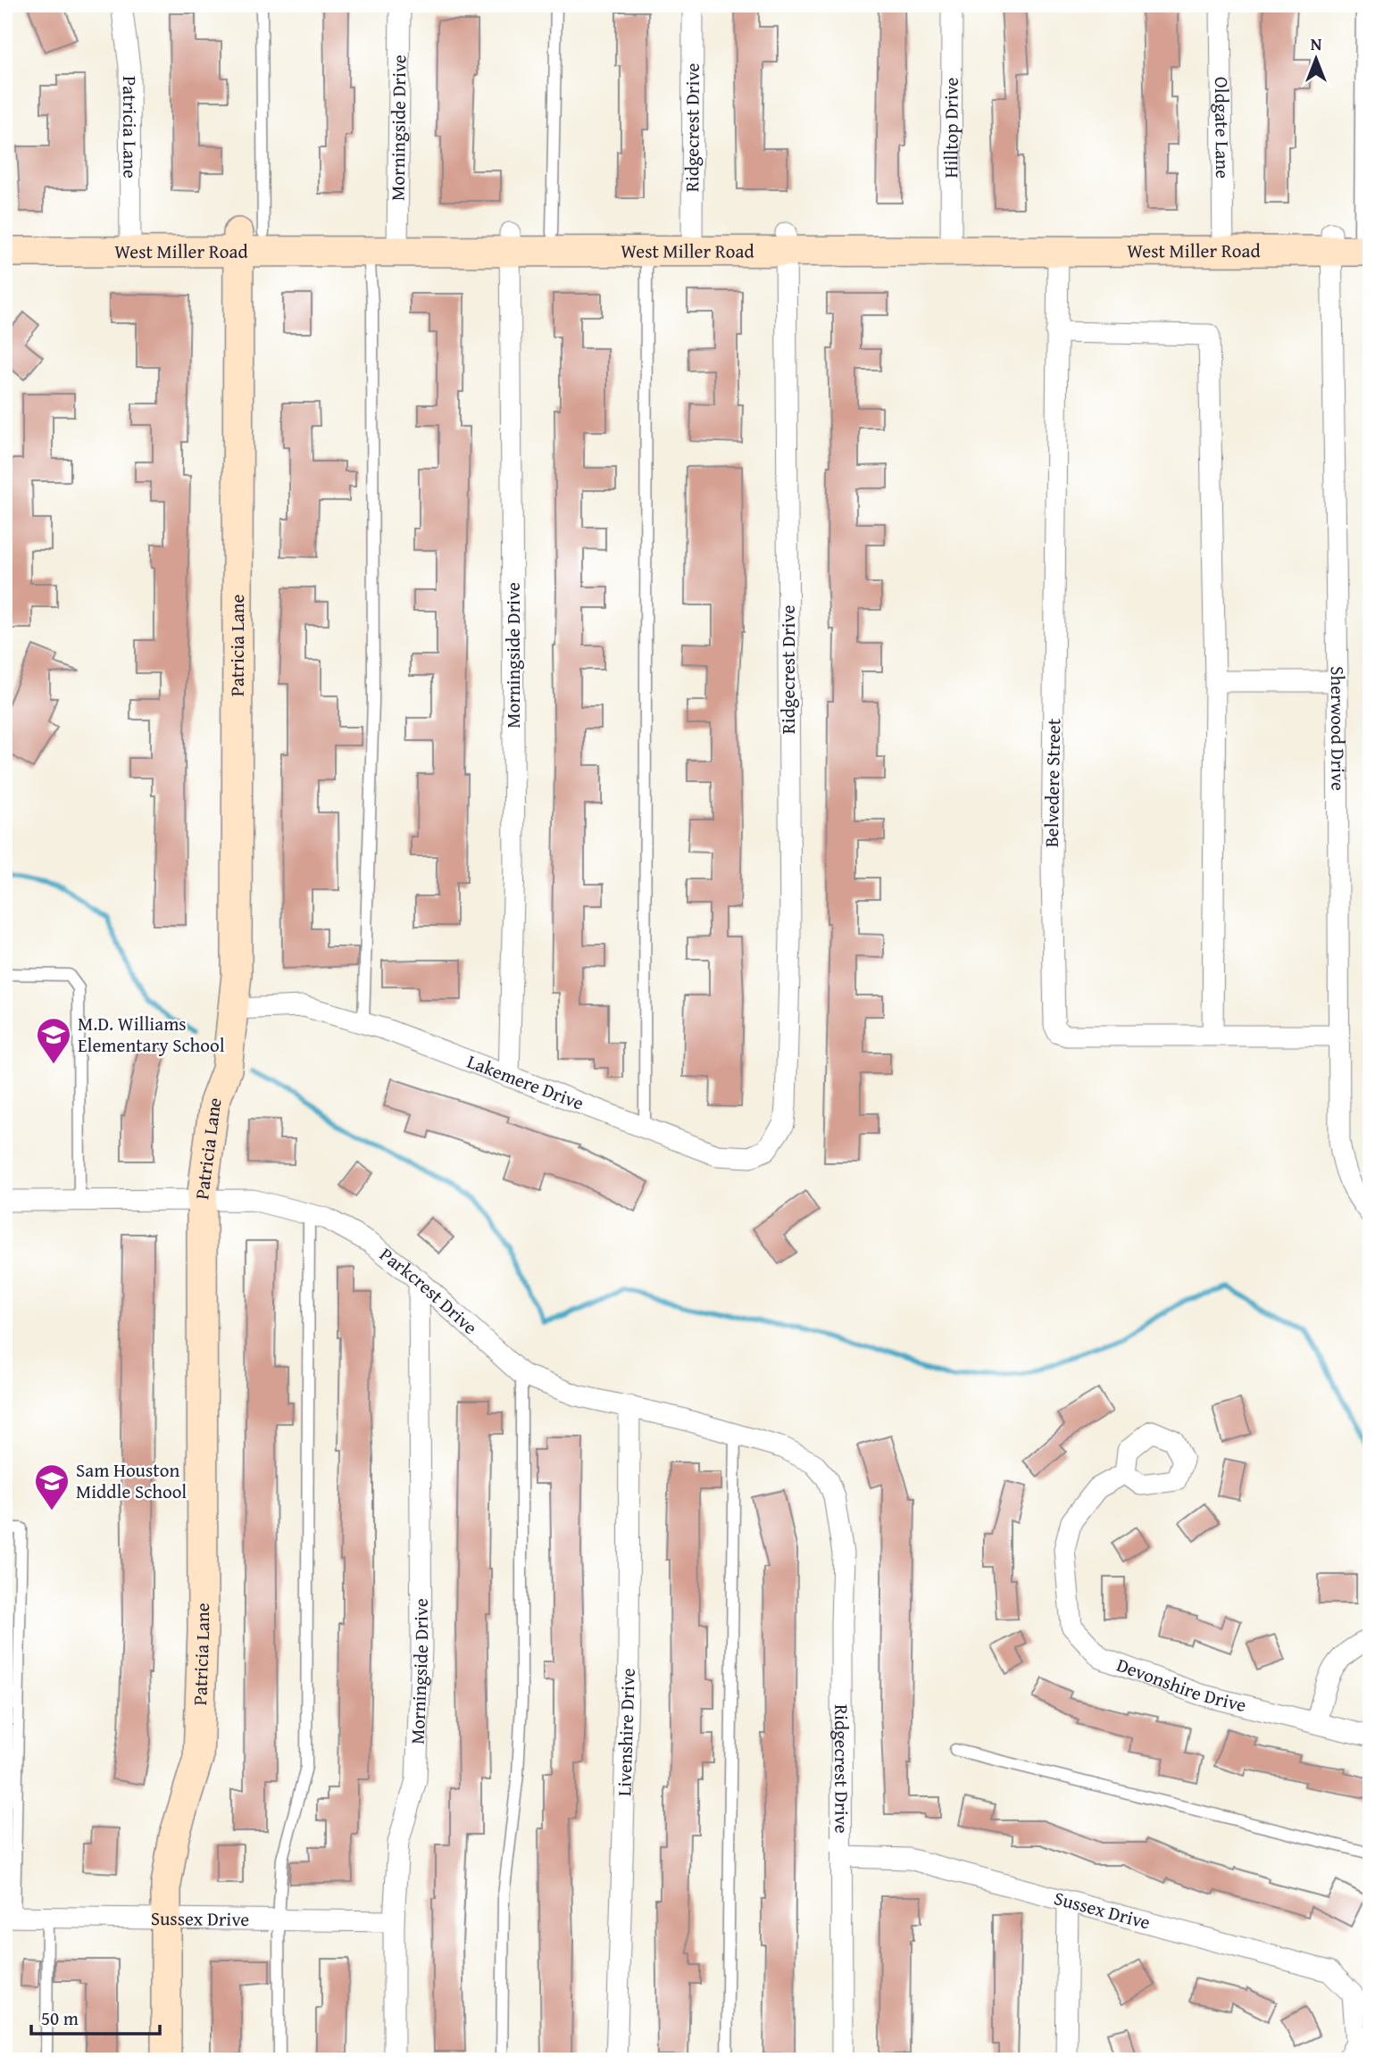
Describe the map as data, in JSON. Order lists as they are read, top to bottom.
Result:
{
  "streets": {
    "main road": ["Patricia Lane", "West Miller Road"],
    "street": [
      "Morningside Drive",
      "Ridgecrest Drive",
      "Hilltop Drive",
      "Oldgate Lane",
      "Sherwood Drive",
      "Belvedere Street",
      "Lakemere Drive",
      "Parkcrest Drive",
      "Devonshire Drive",
      "Livenshire Drive",
      "Sussex Drive"
    ]
  },
  "crossings": [
    ["Patricia Lane", "West Miller Road"],
    ["Patricia Lane", "Lakemere Drive"],
    ["Patricia Lane", "Parkcrest Drive"],
    ["Patricia Lane", "Sussex Drive"],
    ["Morningside Drive", "West Miller Road"],
    ["Morningside Drive", "Lakemere Drive"],
    ["Morningside Drive", "Parkcrest Drive"],
    ["Morningside Drive", "Sussex Drive"],
    ["Ridgecrest Drive", "West Miller Road"],
    ["Ridgecrest Drive", "Lakemere Drive"],
    ["Ridgecrest Drive", "Parkcrest Drive"],
    ["Ridgecrest Drive", "Sussex Drive"],
    ["Hilltop Drive", "West Miller Road"],
    ["Oldgate Lane", "West Miller Road"],
    ["West Miller Road", "Sherwood Drive"],
    ["West Miller Road", "Belvedere Street"],
    ["Sherwood Drive", "Belvedere Street"],
    ["Parkcrest Drive", "Livenshire Drive"]
  ],
  "places": {
    "school or university": ["M.D. Williams Elementary School", "Sam Houston Middle School"]
  },
  "scale_bar": "50 m",
  "north": "top"
}
